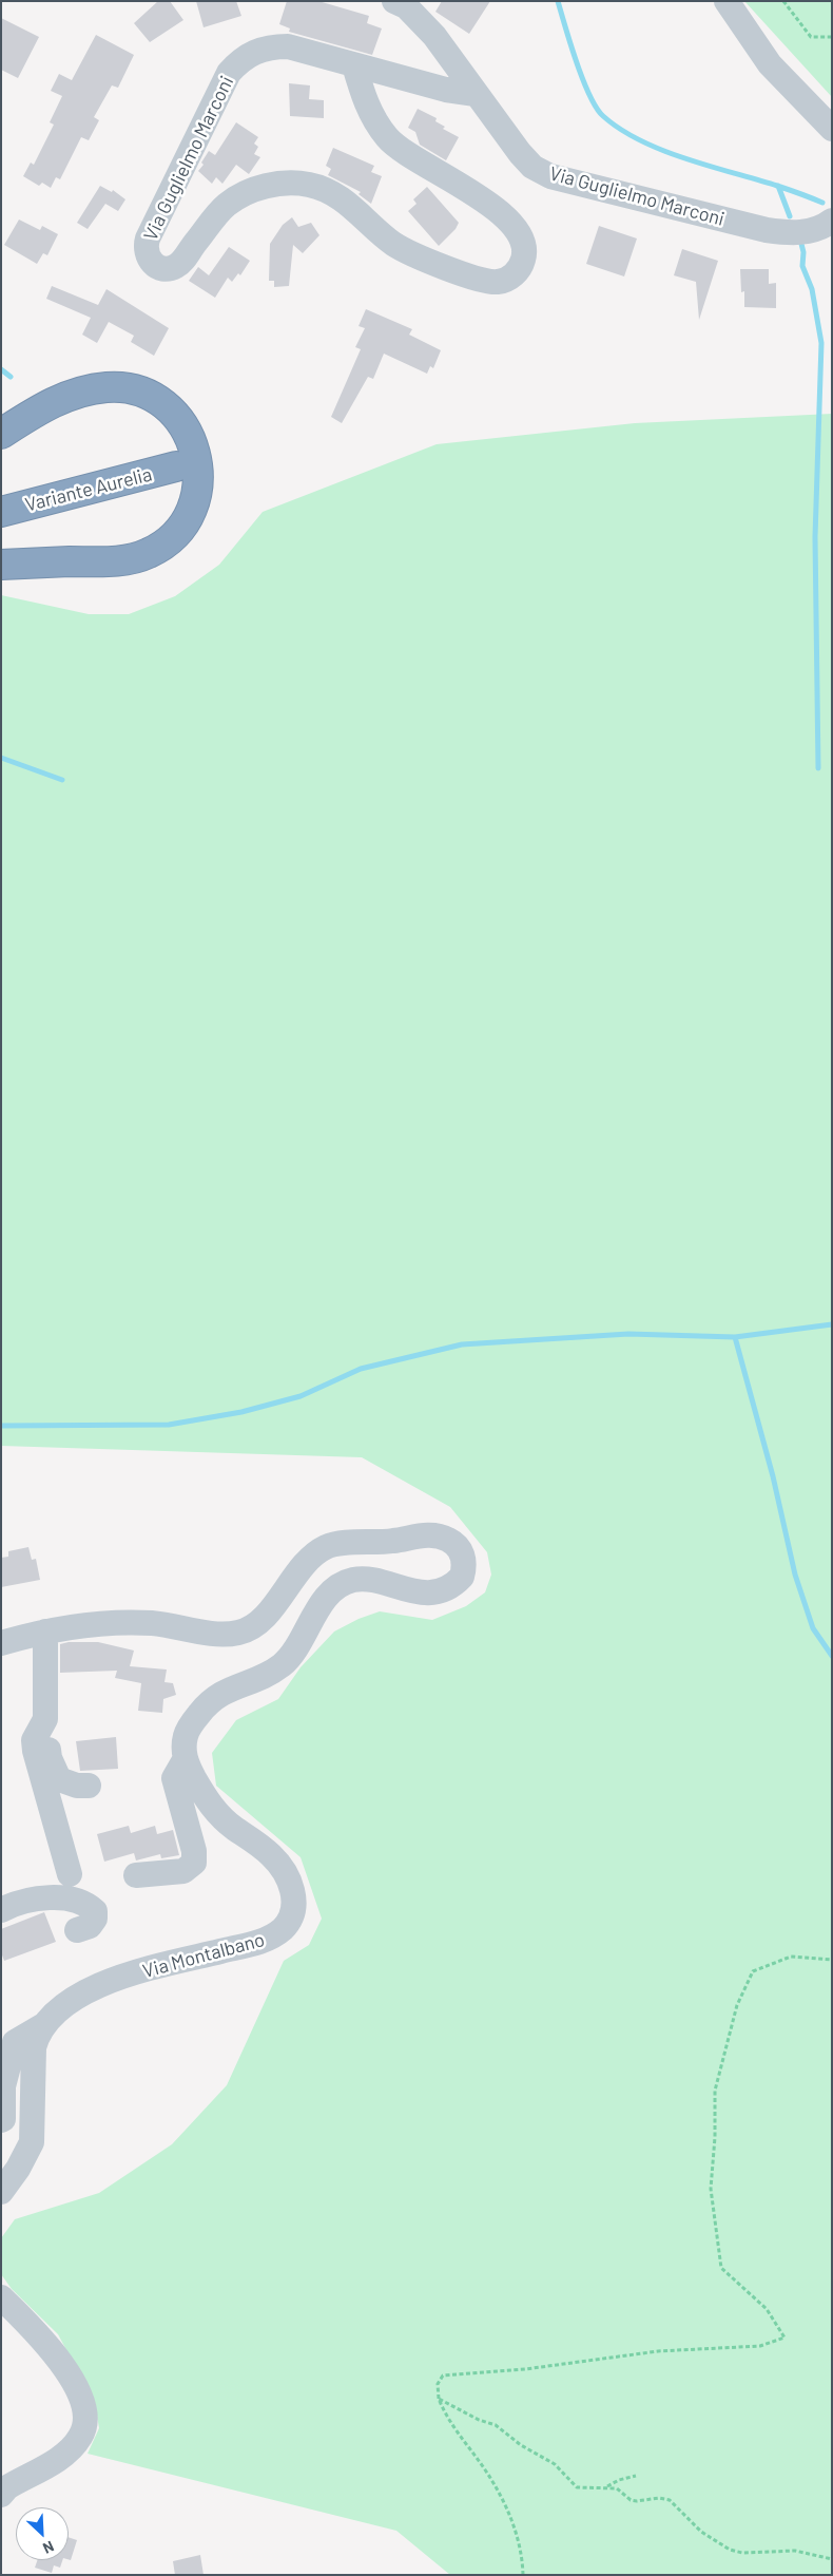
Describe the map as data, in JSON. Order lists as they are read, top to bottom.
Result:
{
  "streets": {
    "highway": ["Variante Aurelia"],
    "street": ["Via Guglielmo Marconi", "Via Montalbano"]
  },
  "north": "bottom right"
}
